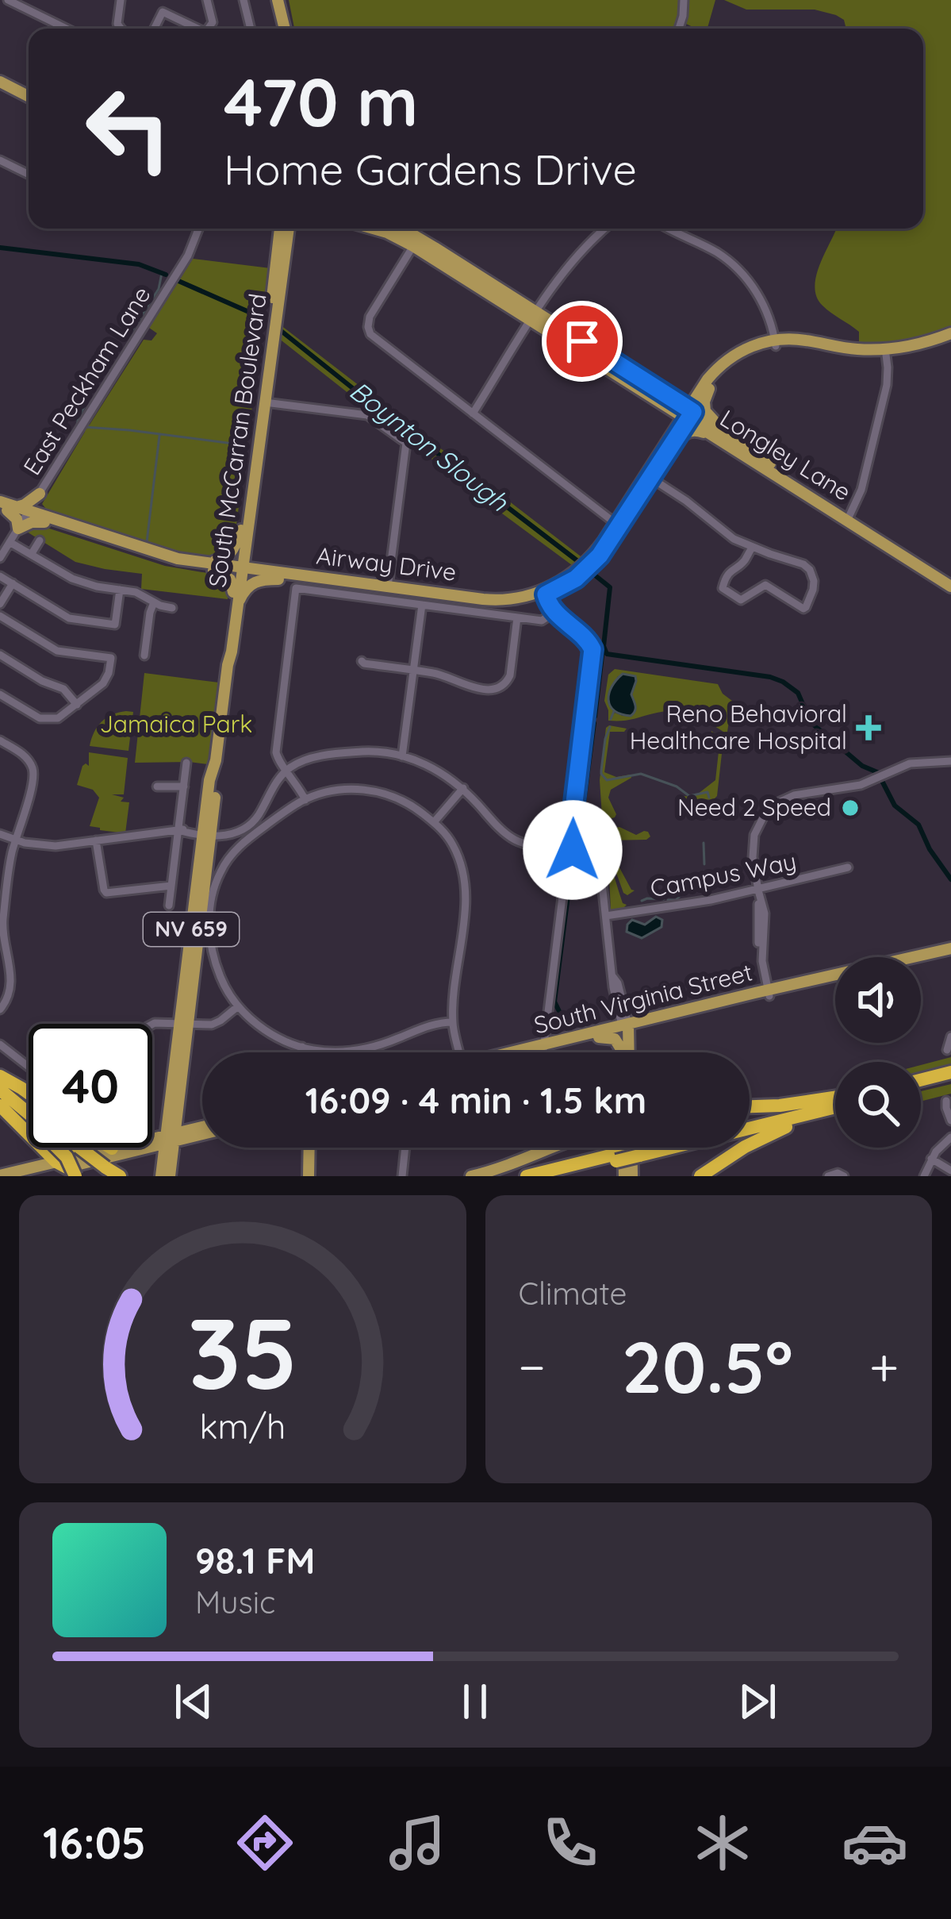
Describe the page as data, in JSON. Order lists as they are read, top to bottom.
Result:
{
  "streets": {
    "main road": [
      "South McCarran Boulevard",
      "Longley Lane",
      "Airway Drive",
      "NV 659",
      "South Virginia Street"
    ],
    "street": ["East Peckham Lane", "Campus Way"]
  },
  "crossings": [
    ["South McCarran Boulevard", "Airway Drive"],
    ["Longley Lane", "Airway Drive"]
  ],
  "water": ["Boynton Slough"],
  "parks": ["Jamaica Park"],
  "places": {
    "health": ["Reno Behavioral Healthcare Hospital"],
    "other": ["Need 2 Speed"]
  },
  "page": {
    "turn": ["470 m", "Home Gardens Drive"],
    "limit": "40",
    "trip": "16:09 · 4 min · 1.5 km",
    "tile": "Climate",
    "heat": ["−", "20.5°", "+"],
    "song": ["98.1 FM", "Music"],
    "tabs": "16:05",
    "gauge": ["35", "km/h"]
  }
}
